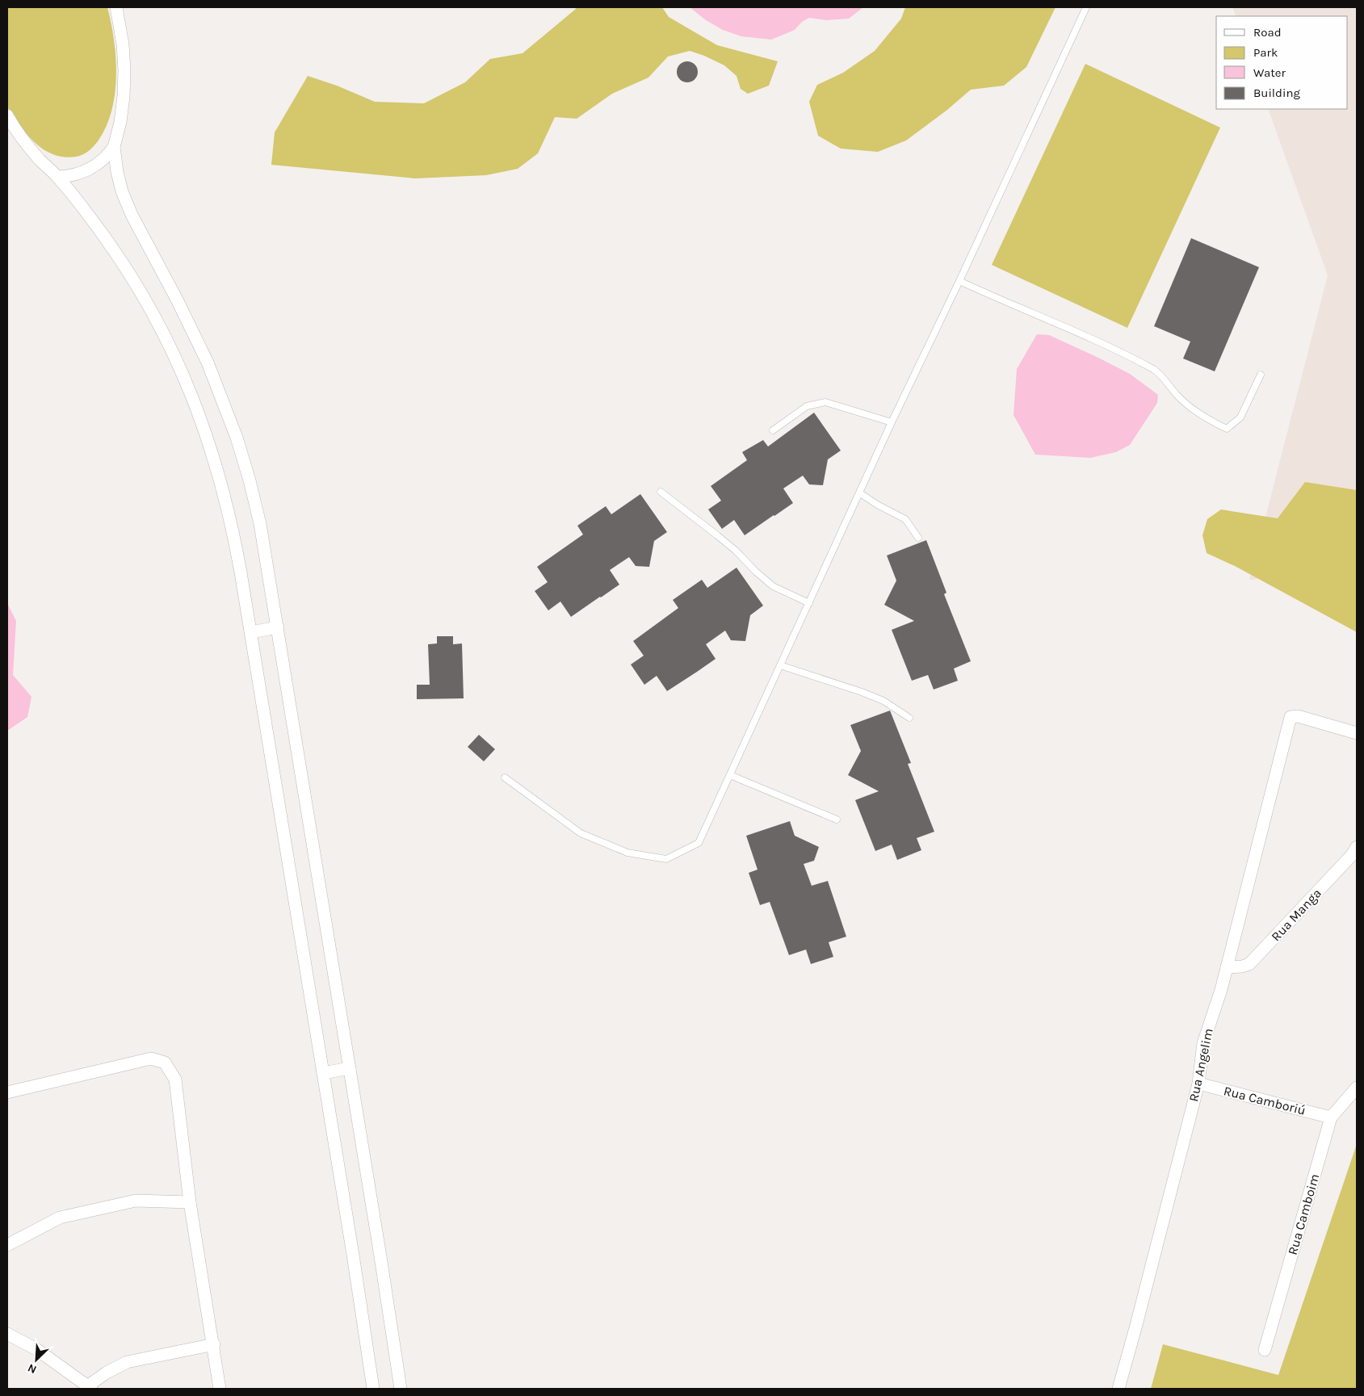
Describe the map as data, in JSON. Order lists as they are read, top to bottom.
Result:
{
  "streets": {
    "street": [
      "Rua Manga",
      "Rua Angelim",
      "Rua Camboriú",
      "Rua Camboim"
    ]
  },
  "crossings": [
    ["Rua Manga", "Rua Angelim"],
    ["Rua Angelim", "Rua Camboriú"],
    ["Rua Camboriú", "Rua Camboim"]
  ],
  "legend": [
    "Road",
    "Park",
    "Water",
    "Building"
  ],
  "north": "bottom left"
}
